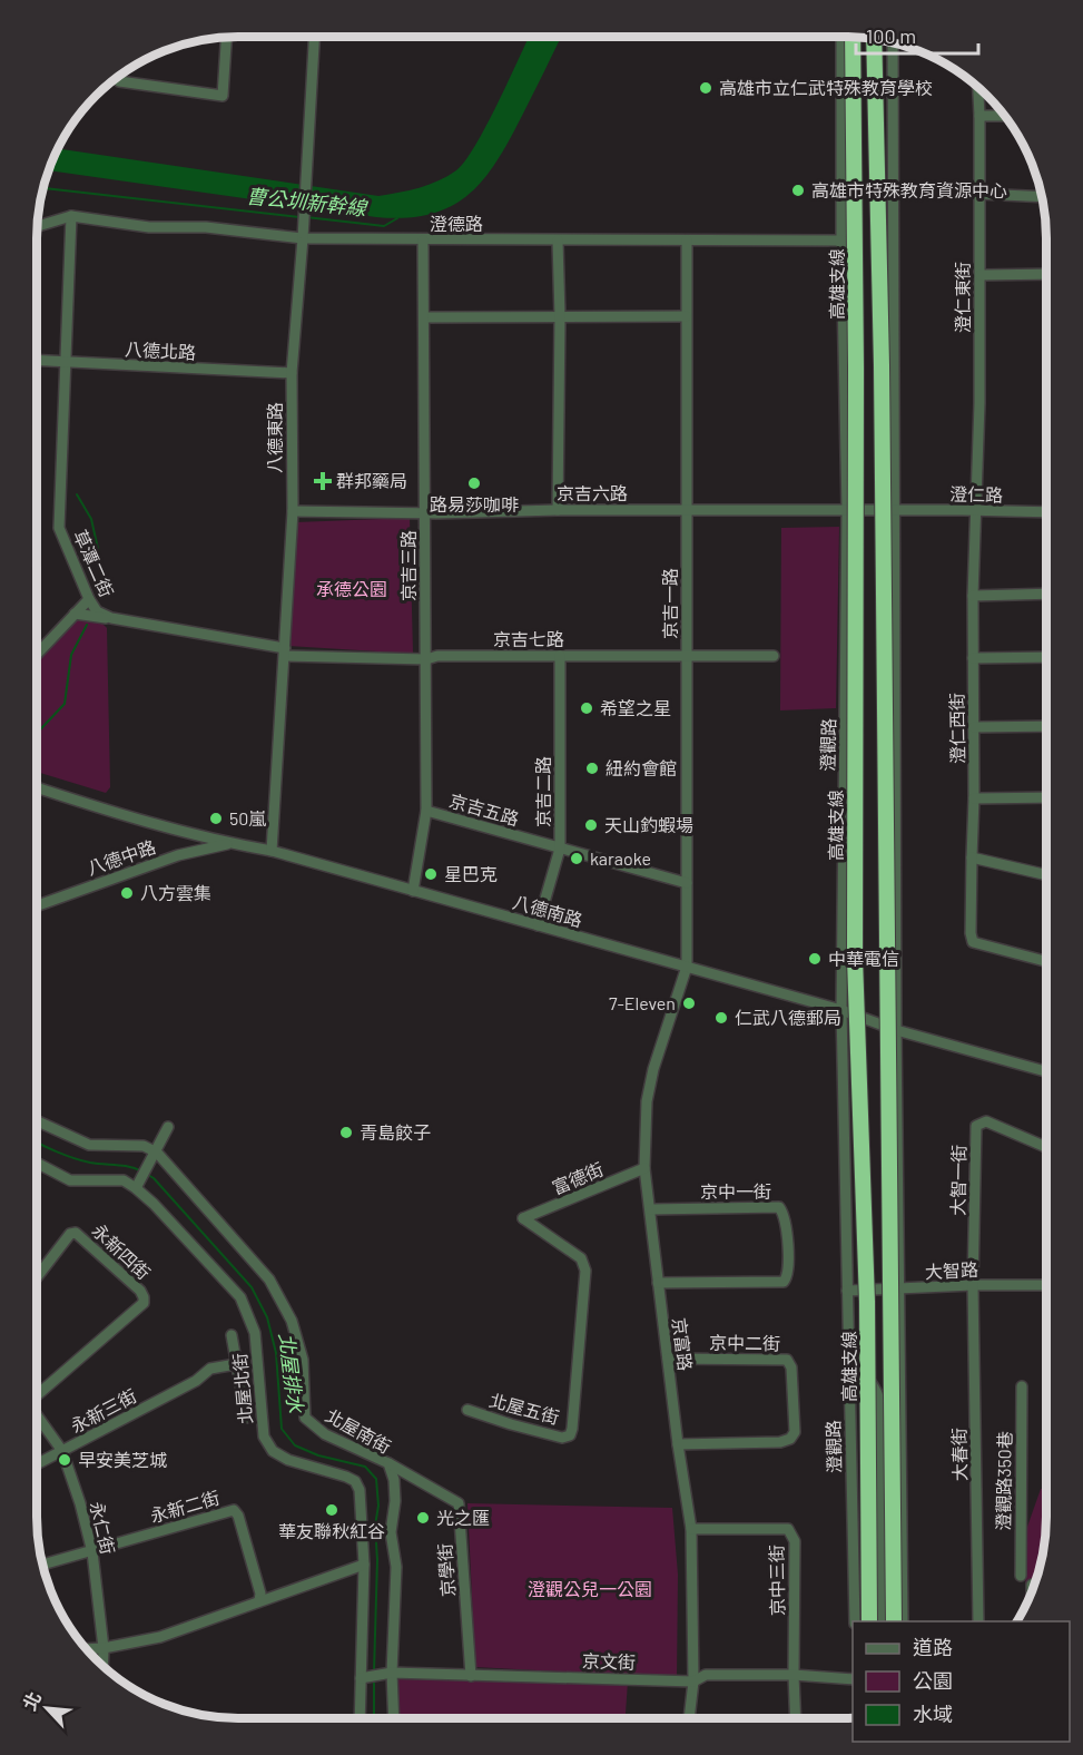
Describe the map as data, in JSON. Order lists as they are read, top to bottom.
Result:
{
  "streets": {
    "highway": ["高雄支線"],
    "street": [
      "澄德路",
      "澄仁東街",
      "八德北路",
      "八德東路",
      "京吉六路",
      "澄仁路",
      "草潭二街",
      "京吉三路",
      "京吉一路",
      "京吉七路",
      "澄仁西街",
      "澄觀路",
      "京吉二路",
      "京吉五路",
      "八德中路",
      "八德南路",
      "富德街",
      "大智一街",
      "京中一街",
      "永新四街",
      "大智路",
      "京中二街",
      "京富路",
      "北屋北街",
      "北屋五街",
      "永新三街",
      "北屋南街",
      "大春街",
      "澄觀路350巷",
      "永新二街",
      "永仁街",
      "京學街",
      "京中三街",
      "京文街"
    ]
  },
  "crossings": [
    ["澄德路", "八德東路"],
    ["澄德路", "草潭二街"],
    ["澄德路", "京吉三路"],
    ["澄德路", "京吉一路"],
    ["澄德路", "澄觀路"],
    ["澄仁東街", "澄仁路"],
    ["澄仁東街", "澄仁西街"],
    ["八德北路", "八德東路"],
    ["八德北路", "草潭二街"],
    ["八德東路", "京吉六路"],
    ["八德東路", "草潭二街"],
    ["八德東路", "京吉七路"],
    ["八德東路", "八德南路"],
    ["京吉六路", "澄仁路"],
    ["京吉六路", "京吉三路"],
    ["京吉六路", "京吉一路"],
    ["京吉六路", "澄觀路"],
    ["澄仁路", "澄仁西街"],
    ["草潭二街", "京吉七路"],
    ["京吉三路", "京吉七路"],
    ["京吉三路", "京吉五路"],
    ["京吉三路", "八德南路"],
    ["京吉一路", "京吉七路"],
    ["京吉一路", "京吉五路"],
    ["京吉一路", "八德南路"],
    ["京吉一路", "京富路"],
    ["京吉七路", "京吉二路"],
    ["澄觀路", "八德南路"],
    ["澄觀路", "大智路"],
    ["京吉二路", "京吉五路"],
    ["京吉二路", "八德南路"],
    ["八德中路", "八德南路"],
    ["八德南路", "京富路"],
    ["富德街", "京富路"],
    ["富德街", "北屋五街"],
    ["大智一街", "大智路"],
    ["大智一街", "大春街"],
    ["京中一街", "京富路"],
    ["大智路", "大春街"],
    ["京中二街", "京富路"],
    ["京富路", "京中三街"],
    ["京富路", "京文街"],
    ["北屋北街", "京文街"],
    ["永新三街", "永仁街"],
    ["北屋南街", "京學街"],
    ["北屋南街", "京文街"],
    ["永新二街", "永仁街"],
    ["京學街", "京文街"],
    ["京中三街", "京文街"]
  ],
  "water": ["曹公圳新幹線", "北屋排水"],
  "parks": ["承德公園", "澄觀公兒一公園"],
  "places": {
    "other": [
      "高雄市立仁武特殊教育學校",
      "高雄市特殊教育資源中心",
      "路易莎咖啡",
      "希望之星",
      "紐約會館",
      "50嵐",
      "天山釣蝦場",
      "karaoke",
      "星巴克",
      "八方雲集",
      "中華電信",
      "7-Eleven",
      "仁武八德郵局",
      "青島餃子",
      "早安美芝城",
      "華友聯秋紅谷",
      "光之匯"
    ],
    "health": ["群邦藥局"]
  },
  "legend": ["道路", "公園", "水域"],
  "scale_bar": "100 m",
  "north": "top left"
}
